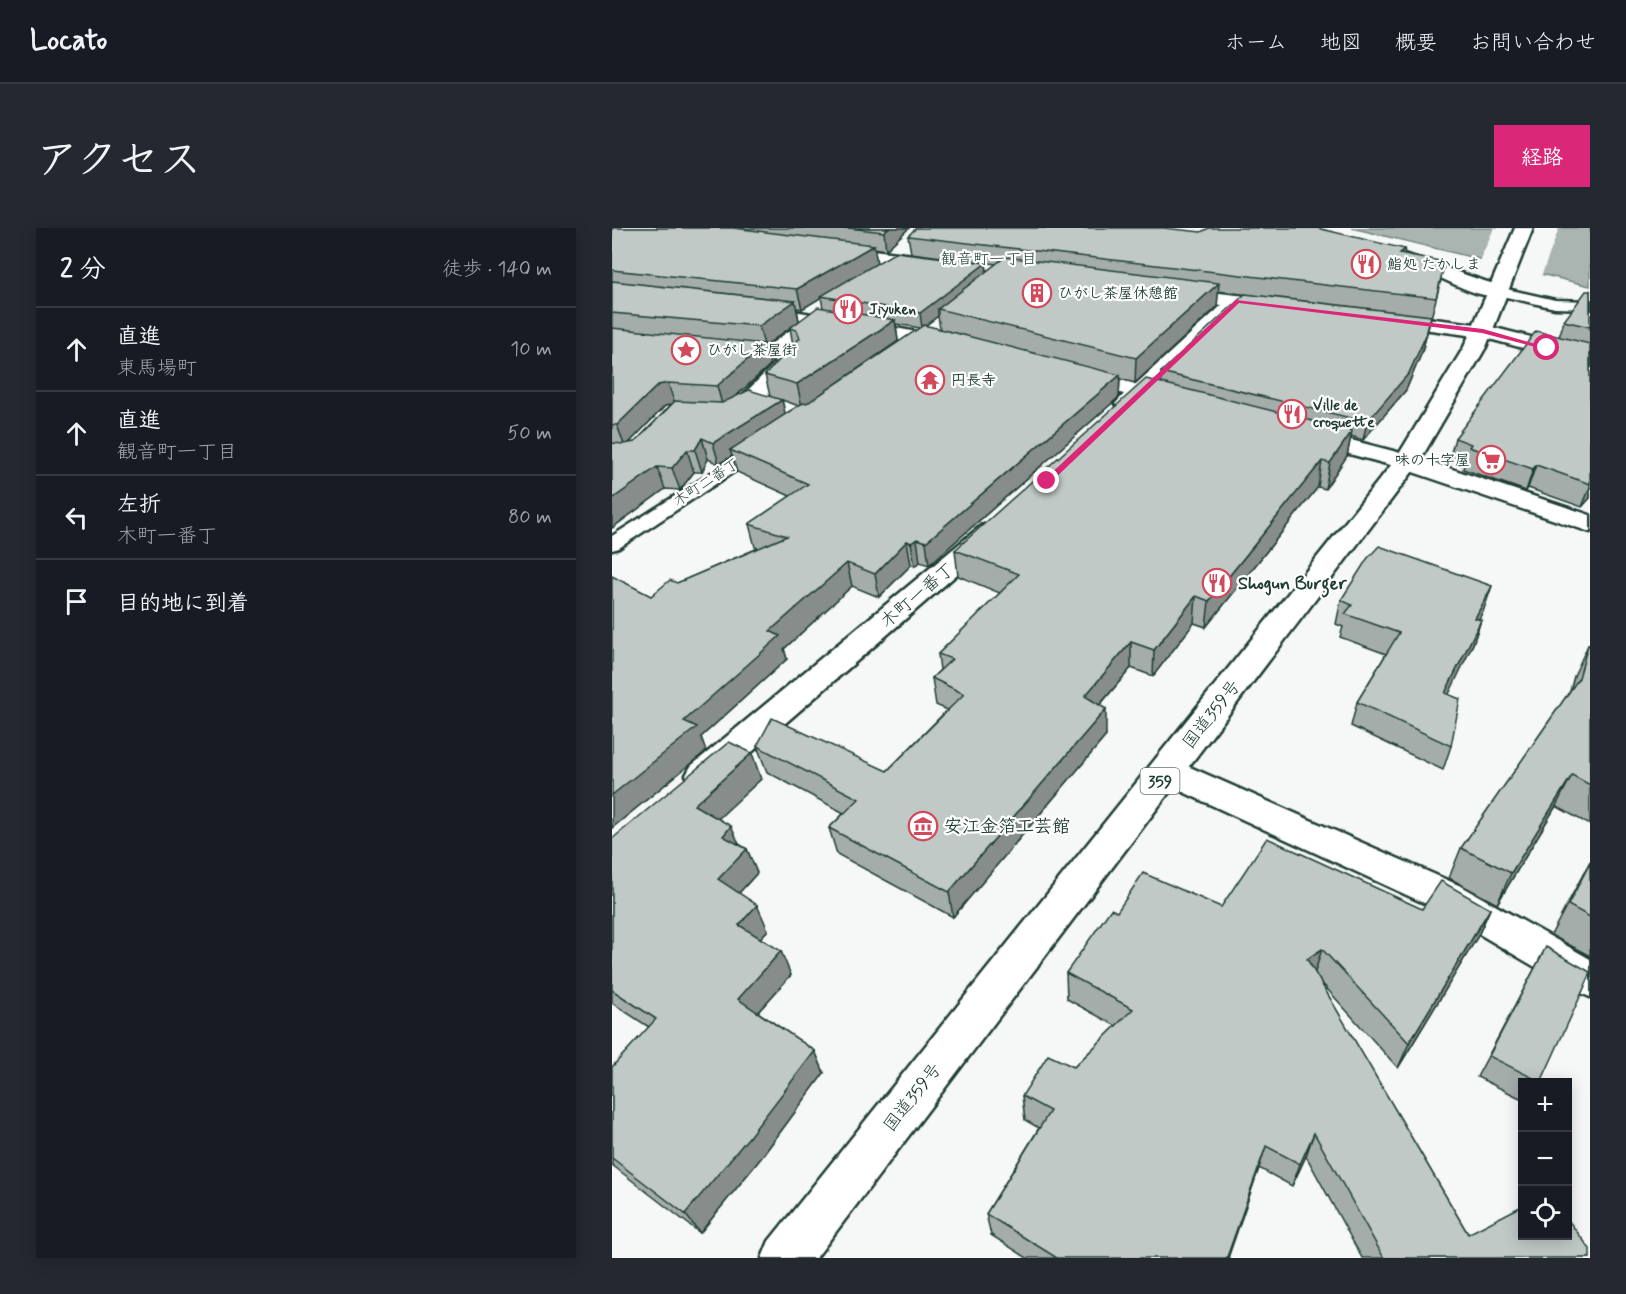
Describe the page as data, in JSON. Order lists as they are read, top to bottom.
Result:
{
  "streets": {
    "main road": ["木町一番丁", "国道359号", "359"],
    "lane": ["木町二番丁"]
  },
  "districts": ["観音町一丁目"],
  "places": {
    "restaurant": [
      "鮨処 たかしま",
      "Jiyuken",
      "Ville de croquette",
      "Shogun Burger"
    ],
    "building": ["ひがし茶屋休憩館"],
    "place": ["ひがし茶屋街"],
    "temple": ["円長寺"],
    "supermarket": ["味の十字屋"],
    "museum": ["安江金箔工芸館"]
  },
  "page": {
    "header": "Locato",
    "nav": [
      "ホーム",
      "地図",
      "概要",
      "お問い合わせ"
    ],
    "title": "アクセス",
    "buttons": "経路",
    "heading": ["2 分", "徒歩 · 140 m"],
    "list": [
      ["直進", "東馬場町", "10 m"],
      ["直進", "観音町一丁目", "50 m"],
      ["左折", "木町一番丁", "80 m"],
      "目的地に到着"
    ],
    "map_buttons": ["+", "−"]
  }
}
